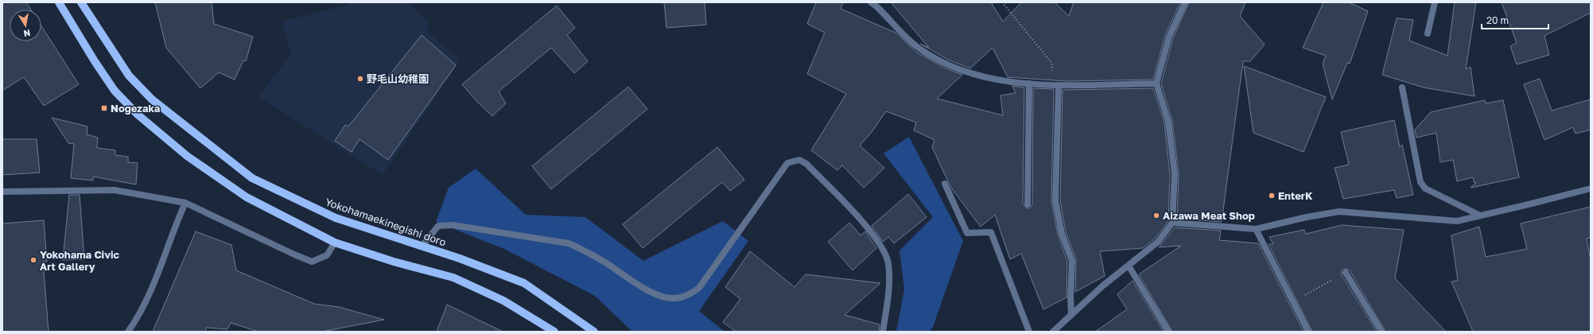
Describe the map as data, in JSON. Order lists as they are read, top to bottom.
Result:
{
  "streets": {
    "main road": ["Yokohamaekinegishi doro"]
  },
  "places": {
    "other": [
      "野毛山幼稚園",
      "EnterK",
      "Aizawa Meat Shop",
      "Yokohama Civic Art Gallery"
    ],
    "transit": ["Nogezaka"]
  },
  "scale_bar": "20 m",
  "north": "bottom"
}
